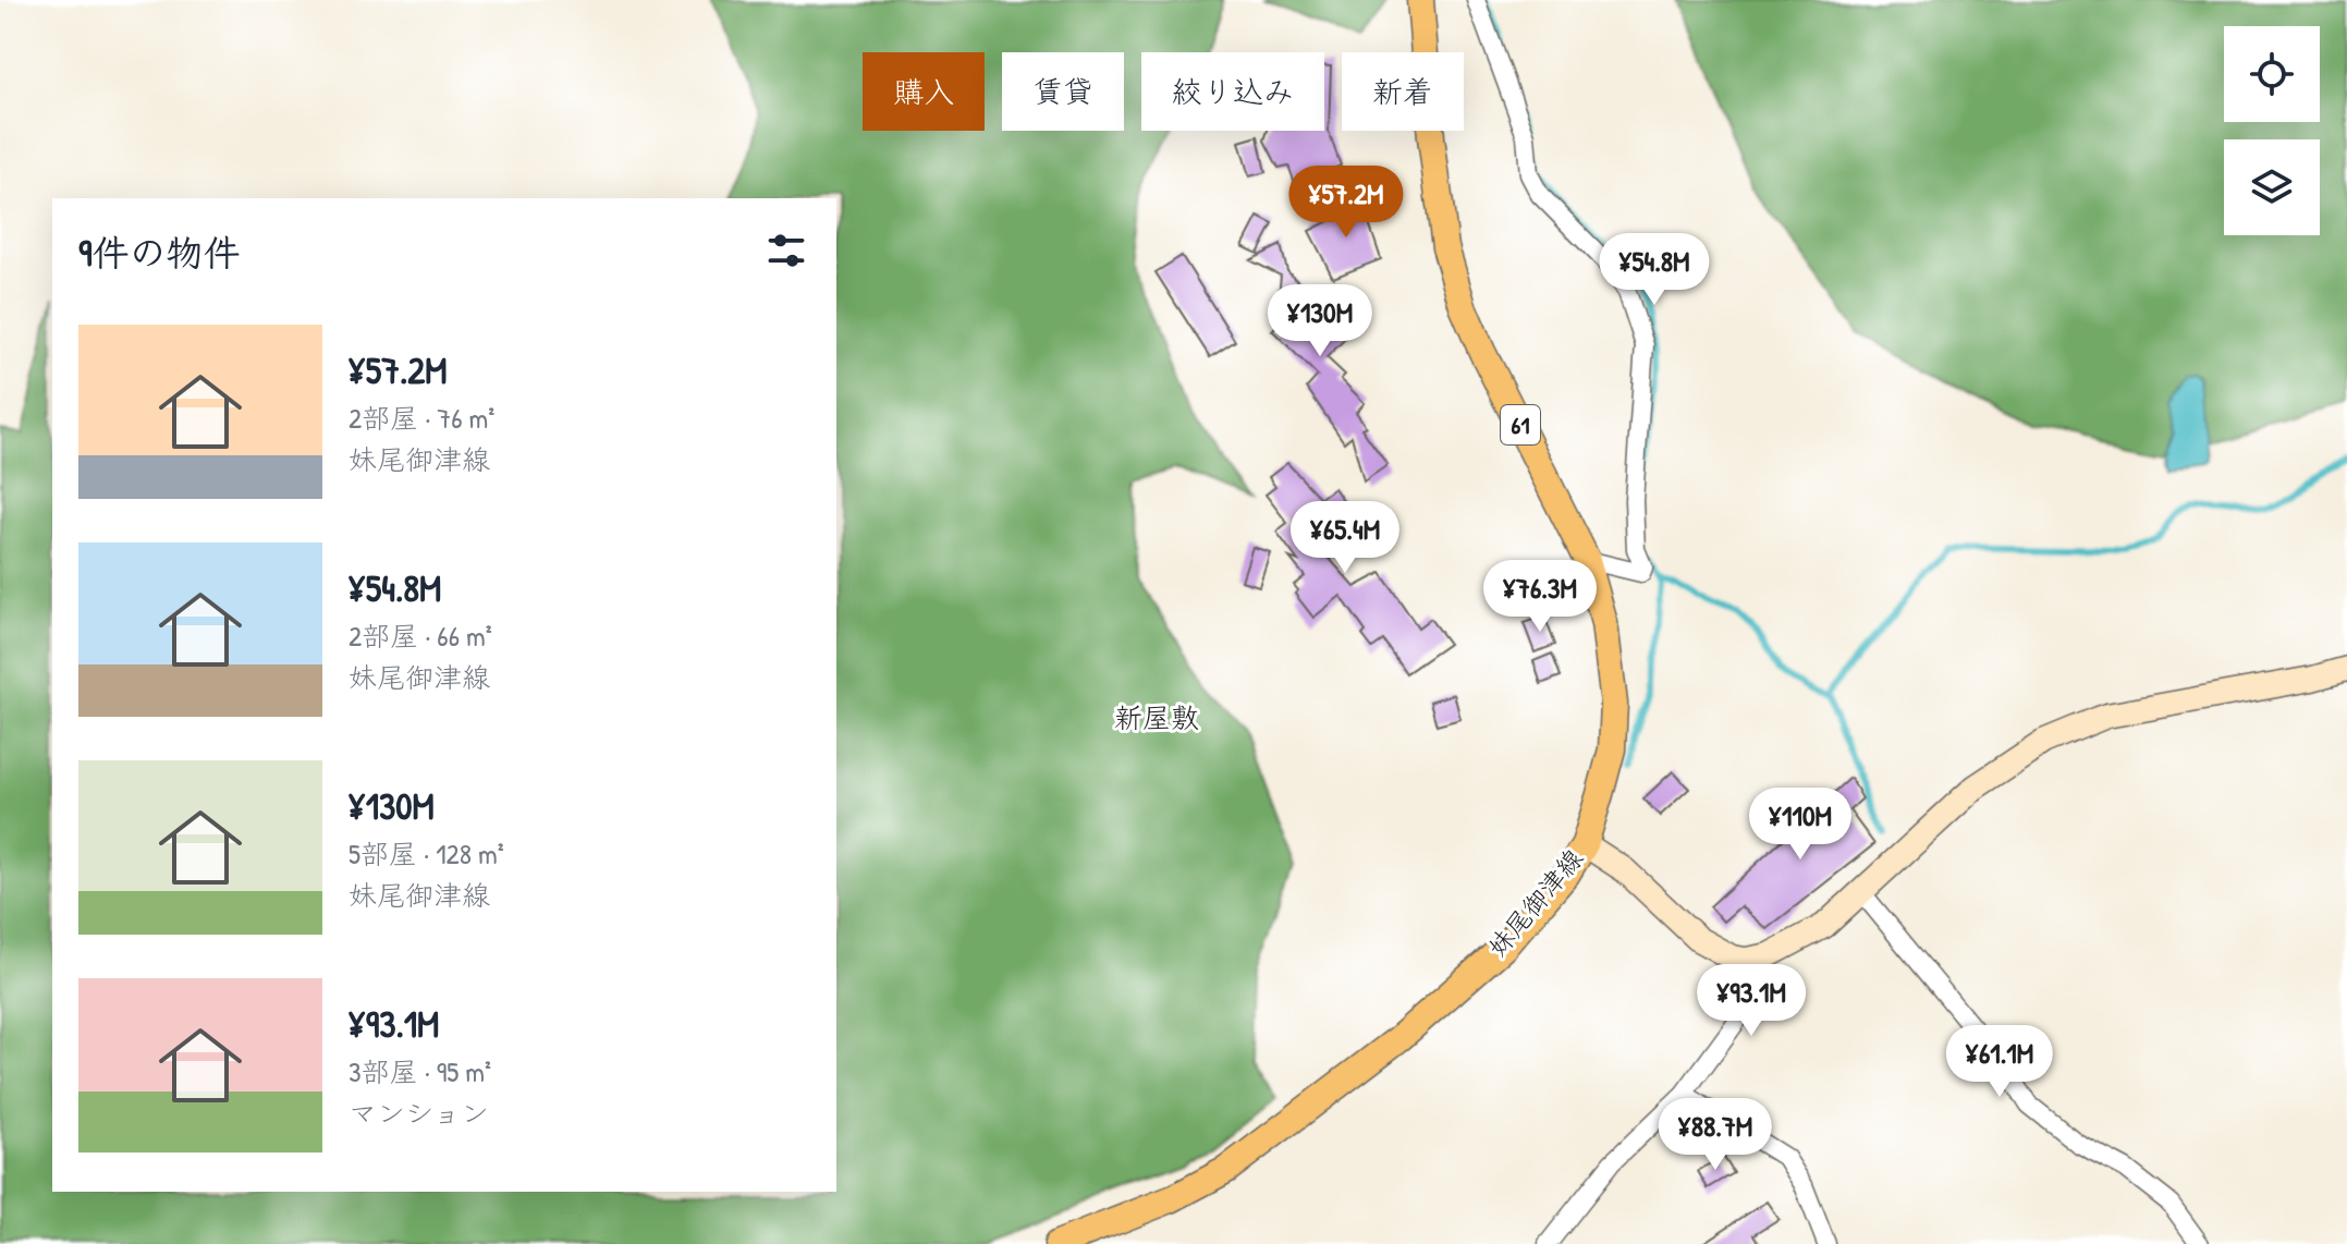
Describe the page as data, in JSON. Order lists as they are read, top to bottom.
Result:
{
  "streets": {
    "main road": ["61", "妹尾御津線"]
  },
  "districts": ["新屋敷"],
  "page": {
    "chip": [
      "購入",
      "賃貸",
      "絞り込み",
      "新着"
    ],
    "price": [
      "¥57.2M",
      "¥54.8M",
      "¥130M",
      "¥65.4M",
      "¥76.3M",
      "¥110M",
      "¥93.1M",
      "¥61.1M",
      "¥88.7M"
    ],
    "heading": "9件の物件",
    "list": [
      {
        "name": "¥57.2M",
        "note": "2部屋 · 76 m² · 妹尾御津線"
      },
      {
        "name": "¥54.8M",
        "note": "2部屋 · 66 m² · 妹尾御津線"
      },
      {
        "name": "¥130M",
        "note": "5部屋 · 128 m² · 妹尾御津線"
      },
      {
        "name": "¥93.1M",
        "note": "3部屋 · 95 m² · マンション"
      }
    ]
  }
}
